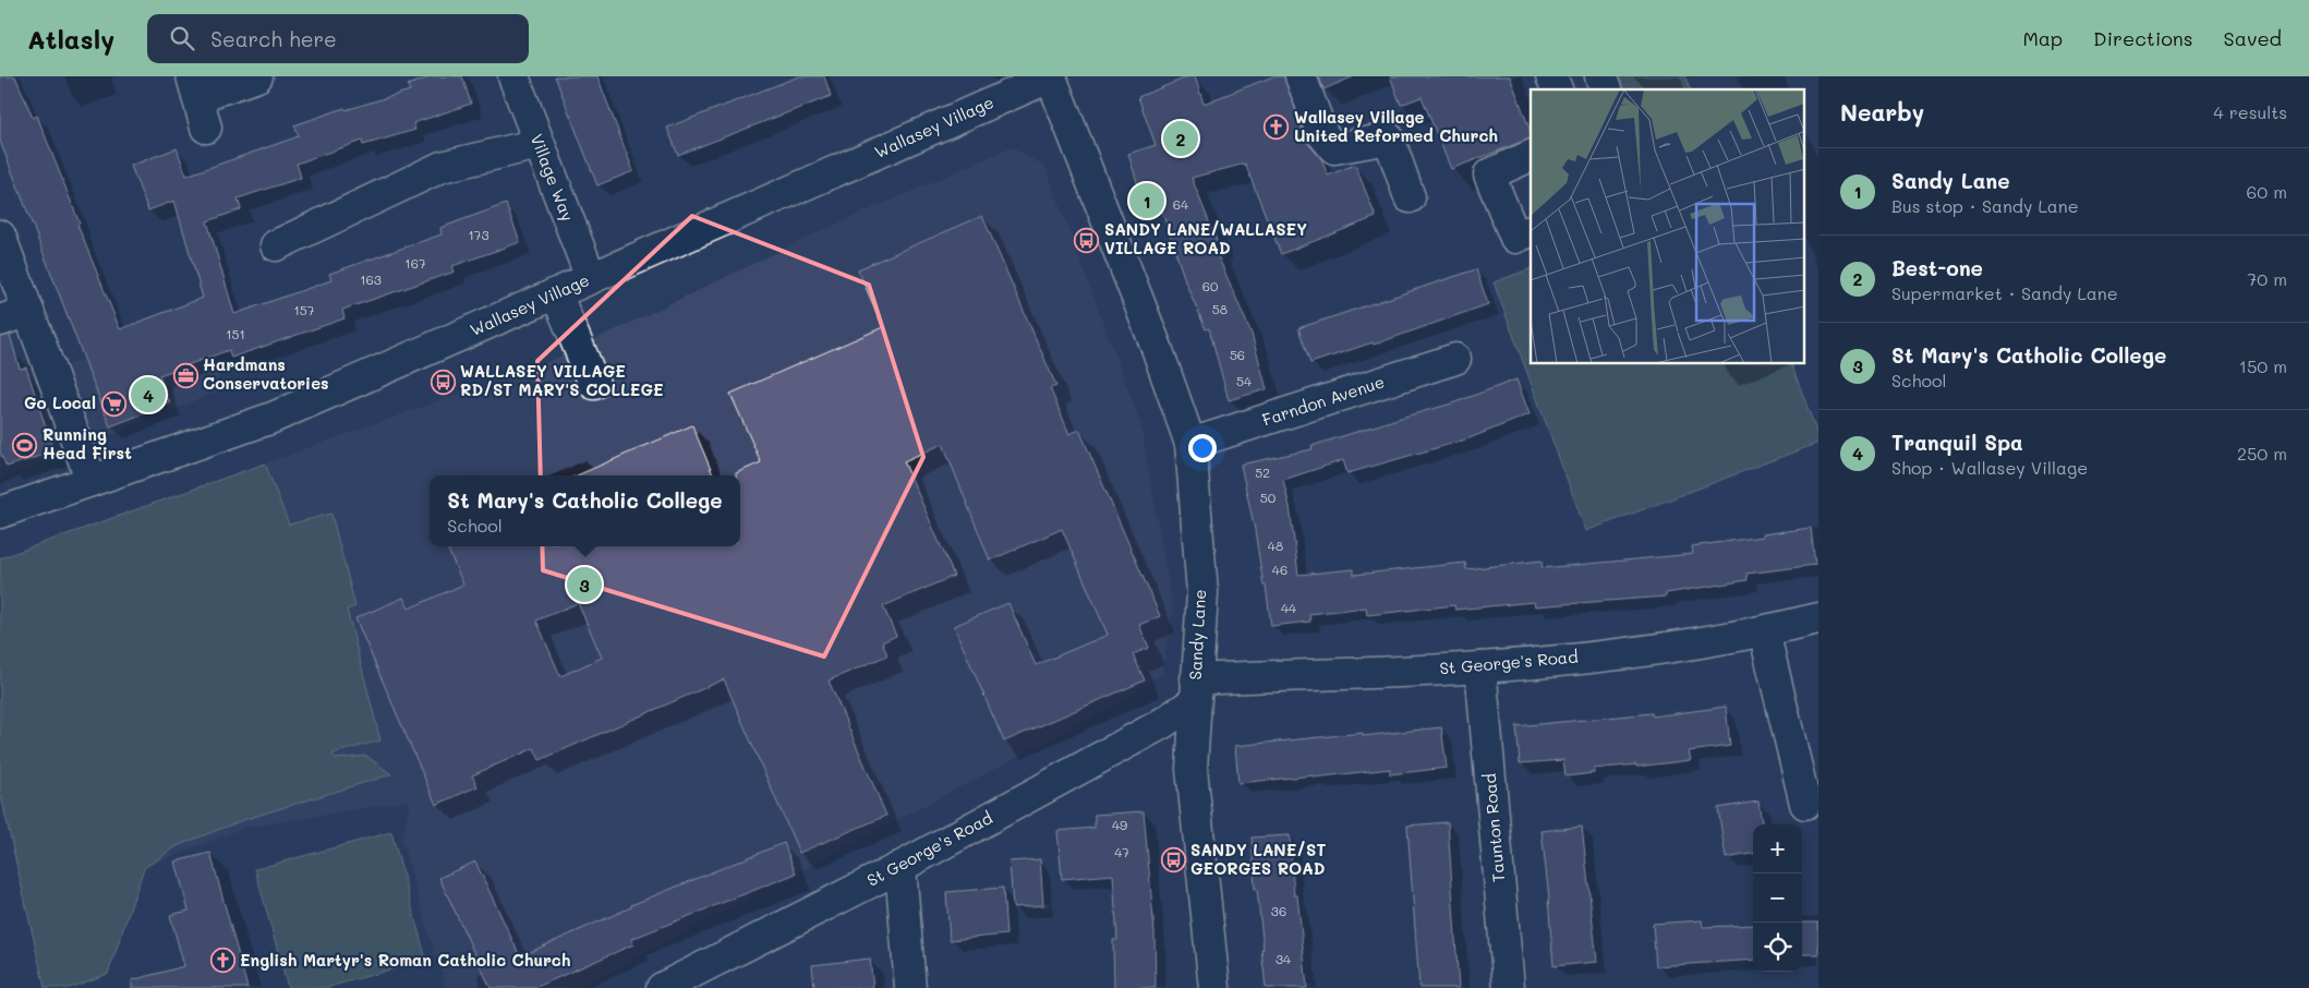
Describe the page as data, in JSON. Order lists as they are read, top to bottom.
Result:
{
  "streets": {
    "street": [
      "Wallasey Village",
      "Village Way",
      "Farndon Avenue",
      "Sandy Lane",
      "St George's Road",
      "Taunton Road"
    ]
  },
  "crossings": [
    ["Wallasey Village", "Village Way"],
    ["Wallasey Village", "Sandy Lane"],
    ["Farndon Avenue", "Sandy Lane"],
    ["Sandy Lane", "St George's Road"],
    ["St George's Road", "Taunton Road"]
  ],
  "places": {
    "church": ["Wallasey Village United Reformed Church", "English Martyr's Roman Catholic Church"],
    "bus stop": ["SANDY LANE/WALLASEY VILLAGE ROAD", "WALLASEY VILLAGE RD/ST MARY'S COLLEGE", "SANDY LANE/ST GEORGES ROAD"],
    "office": ["Hardmans Conservatories"],
    "supermarket": ["Go Local"],
    "sports": ["Running Head First"]
  },
  "house_numbers": [
    "64",
    "173",
    "167",
    "163",
    "60",
    "58",
    "157",
    "151",
    "56",
    "54",
    "52",
    "50",
    "48",
    "46",
    "44",
    "49",
    "47",
    "36",
    "34"
  ],
  "page": {
    "header": "Atlasly",
    "search": "Search here",
    "nav": ["Map", "Directions", "Saved"],
    "heading": ["Nearby", "4 results"],
    "pins": [
      "2",
      "1",
      "4",
      "3"
    ],
    "list": [
      {
        "mark": "1",
        "name": "Sandy Lane",
        "note": "Bus stop · Sandy Lane",
        "value": "60 m"
      },
      {
        "mark": "2",
        "name": "Best-one",
        "note": "Supermarket · Sandy Lane",
        "value": "70 m"
      },
      {
        "mark": "3",
        "name": "St Mary's Catholic College",
        "note": "School",
        "value": "150 m"
      },
      {
        "mark": "4",
        "name": "Tranquil Spa",
        "note": "Shop · Wallasey Village",
        "value": "250 m"
      }
    ],
    "popup": ["St Mary's Catholic College", "School"],
    "map_buttons": ["+", "−"]
  }
}
